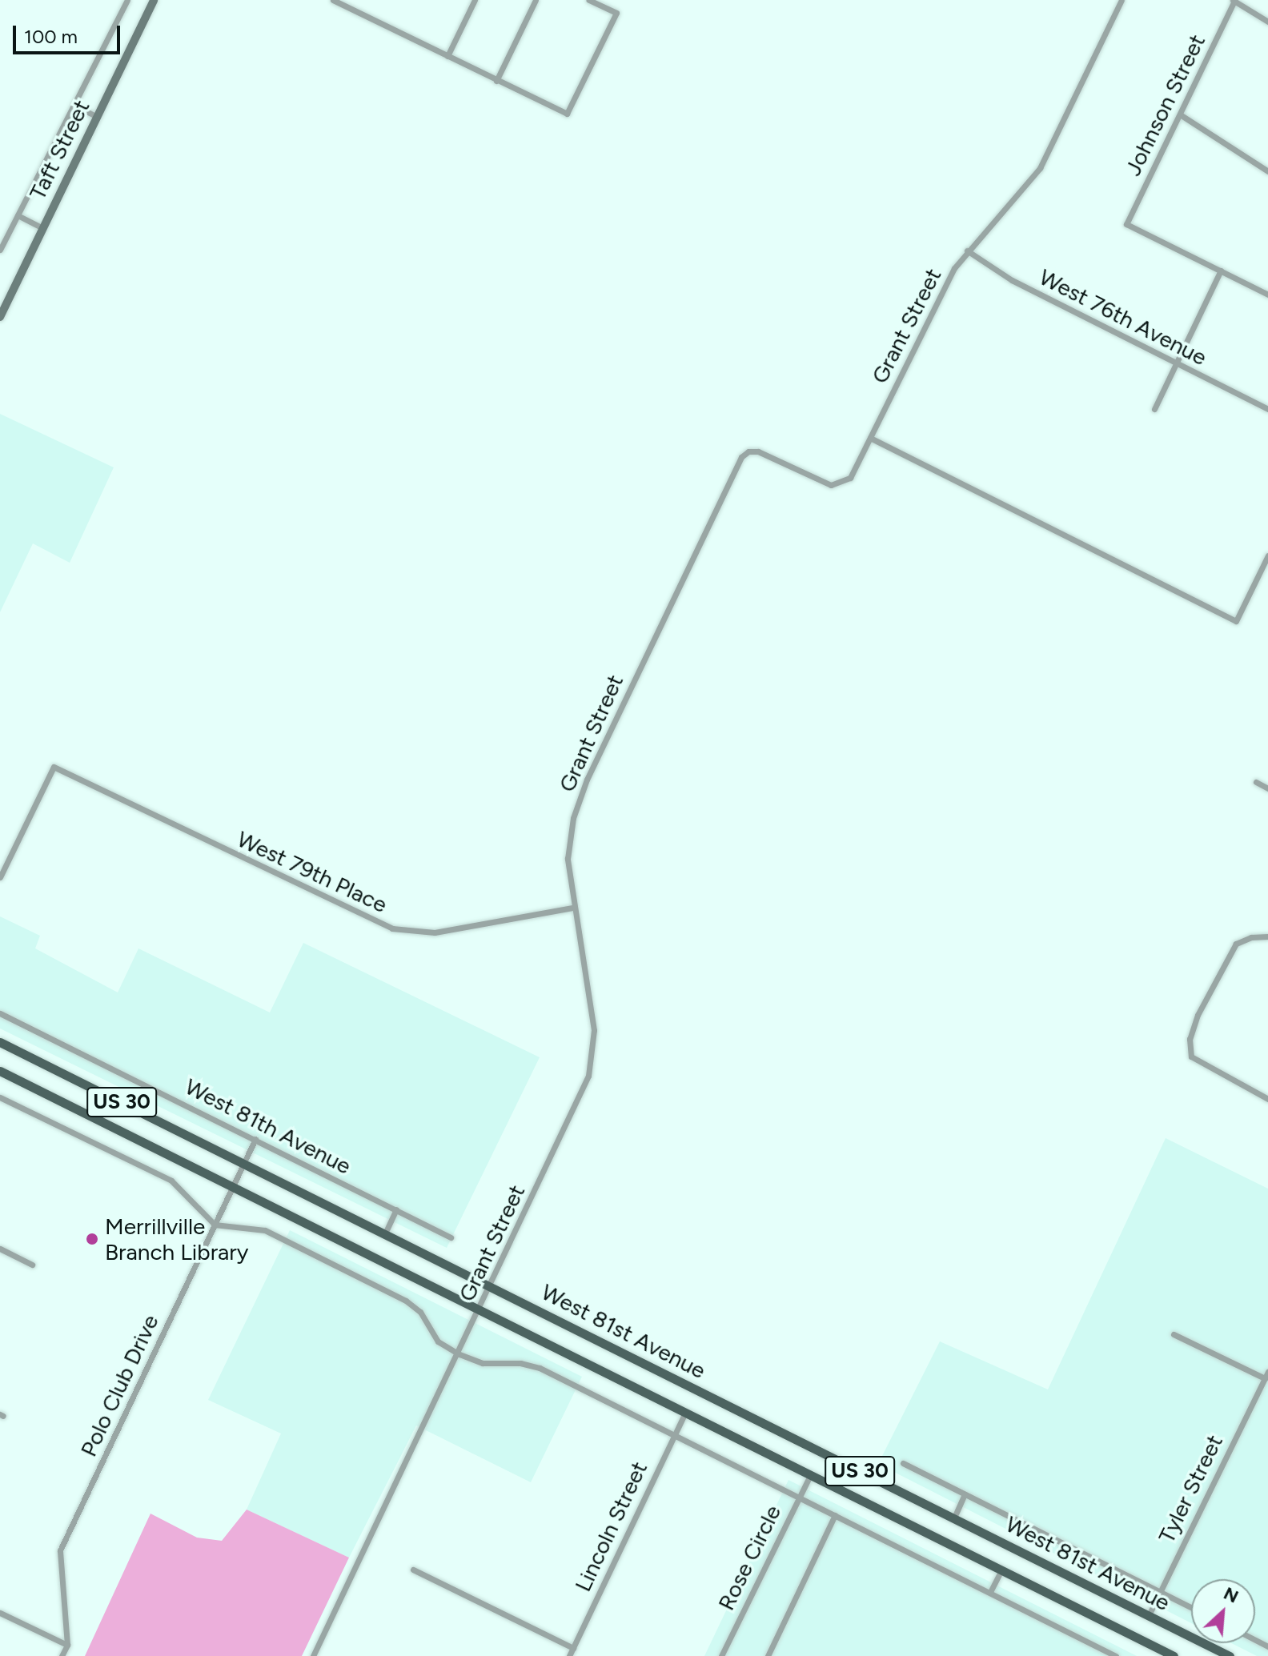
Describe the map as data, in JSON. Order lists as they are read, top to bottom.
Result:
{
  "streets": {
    "main road": ["Taft Street", "US 30", "West 81st Avenue"],
    "street": [
      "Johnson Street",
      "West 76th Avenue",
      "Grant Street",
      "West 79th Place",
      "West 81th Avenue",
      "Polo Club Drive",
      "Tyler Street",
      "Lincoln Street",
      "Rose Circle"
    ]
  },
  "crossings": [
    ["West 76th Avenue", "Grant Street"],
    ["Grant Street", "West 79th Place"],
    ["Grant Street", "West 81st Avenue"],
    ["West 81th Avenue", "Polo Club Drive"],
    ["West 81st Avenue", "Polo Club Drive"],
    ["West 81st Avenue", "Tyler Street"],
    ["West 81st Avenue", "Lincoln Street"],
    ["West 81st Avenue", "Rose Circle"]
  ],
  "places": ["Merrillville Branch Library"],
  "scale_bar": "100 m",
  "north": "top right"
}
